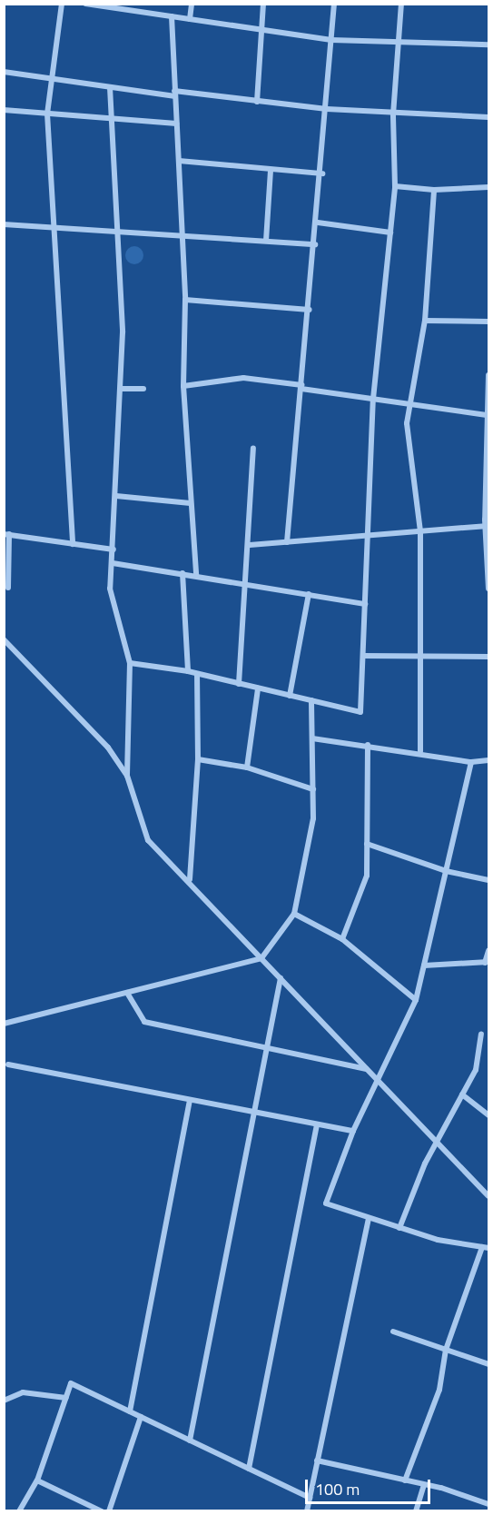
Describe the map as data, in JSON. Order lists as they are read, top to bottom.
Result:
{
  "scale_bar": "100 m"
}
